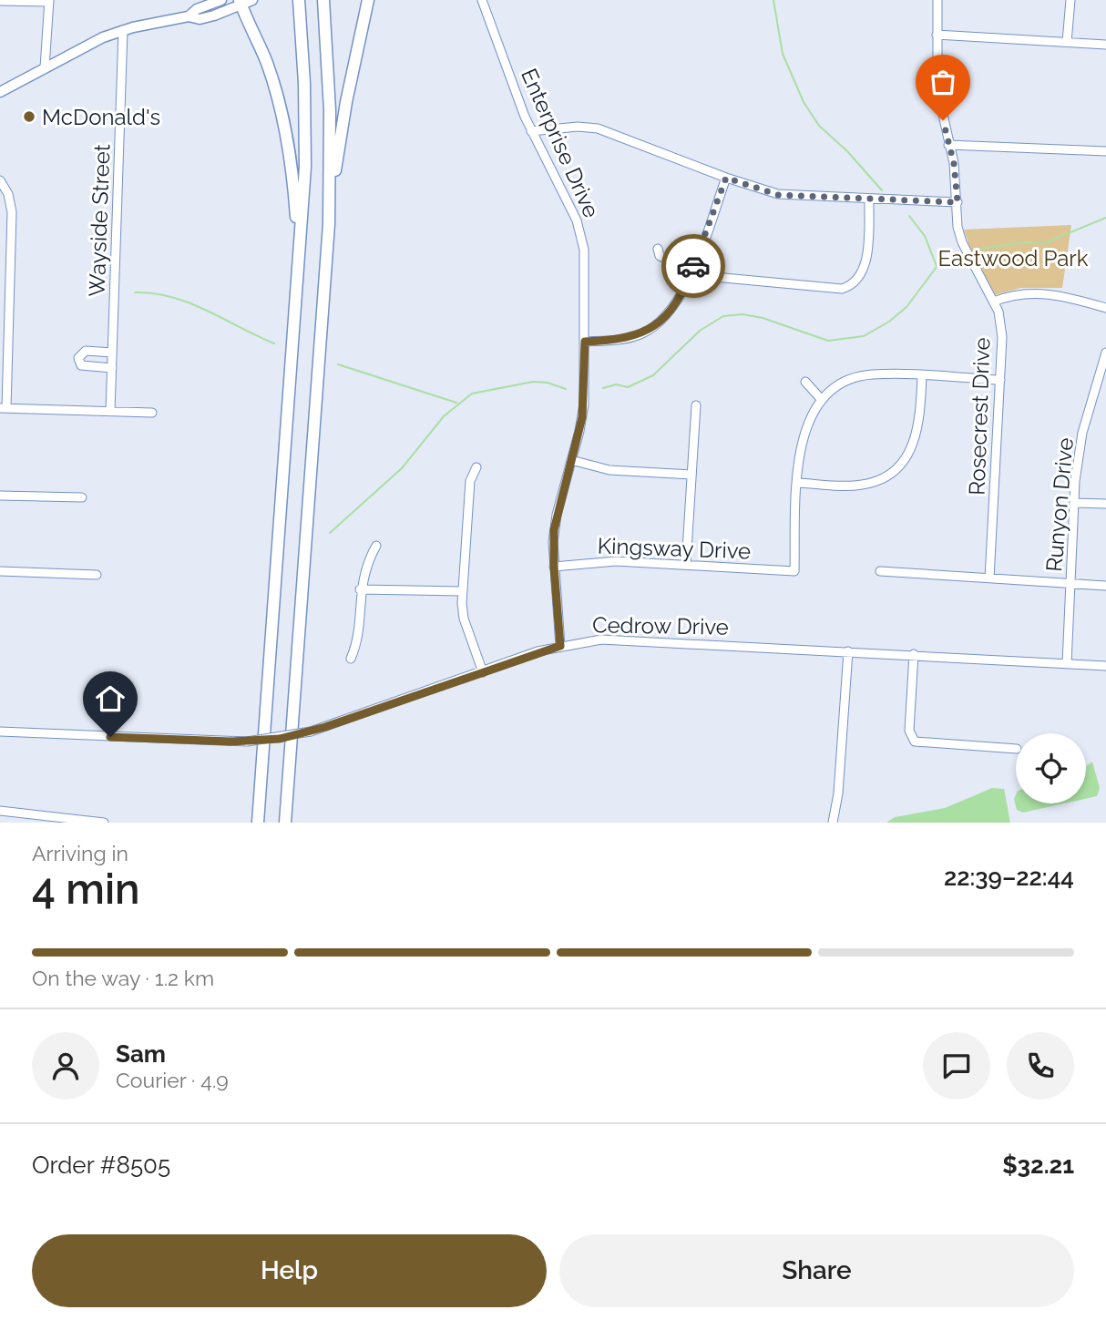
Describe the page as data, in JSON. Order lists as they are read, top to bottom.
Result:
{
  "streets": {
    "street": [
      "Enterprise Drive",
      "Wayside Street",
      "Rosecrest Drive",
      "Runyon Drive",
      "Kingsway Drive",
      "Cedrow Drive"
    ]
  },
  "crossings": [
    ["Enterprise Drive", "Kingsway Drive"],
    ["Enterprise Drive", "Cedrow Drive"],
    ["Runyon Drive", "Cedrow Drive"]
  ],
  "parks": ["Eastwood Park"],
  "places": ["McDonald's"],
  "page": {
    "heading": ["4 min", "Arriving in", "22:39–22:44"],
    "panel": [
      "Sam",
      "Courier · 4.9",
      "Order #8505",
      "$32.21"
    ],
    "bar": "On the way · 1.2 km",
    "buttons": ["Help", "Share"]
  }
}
